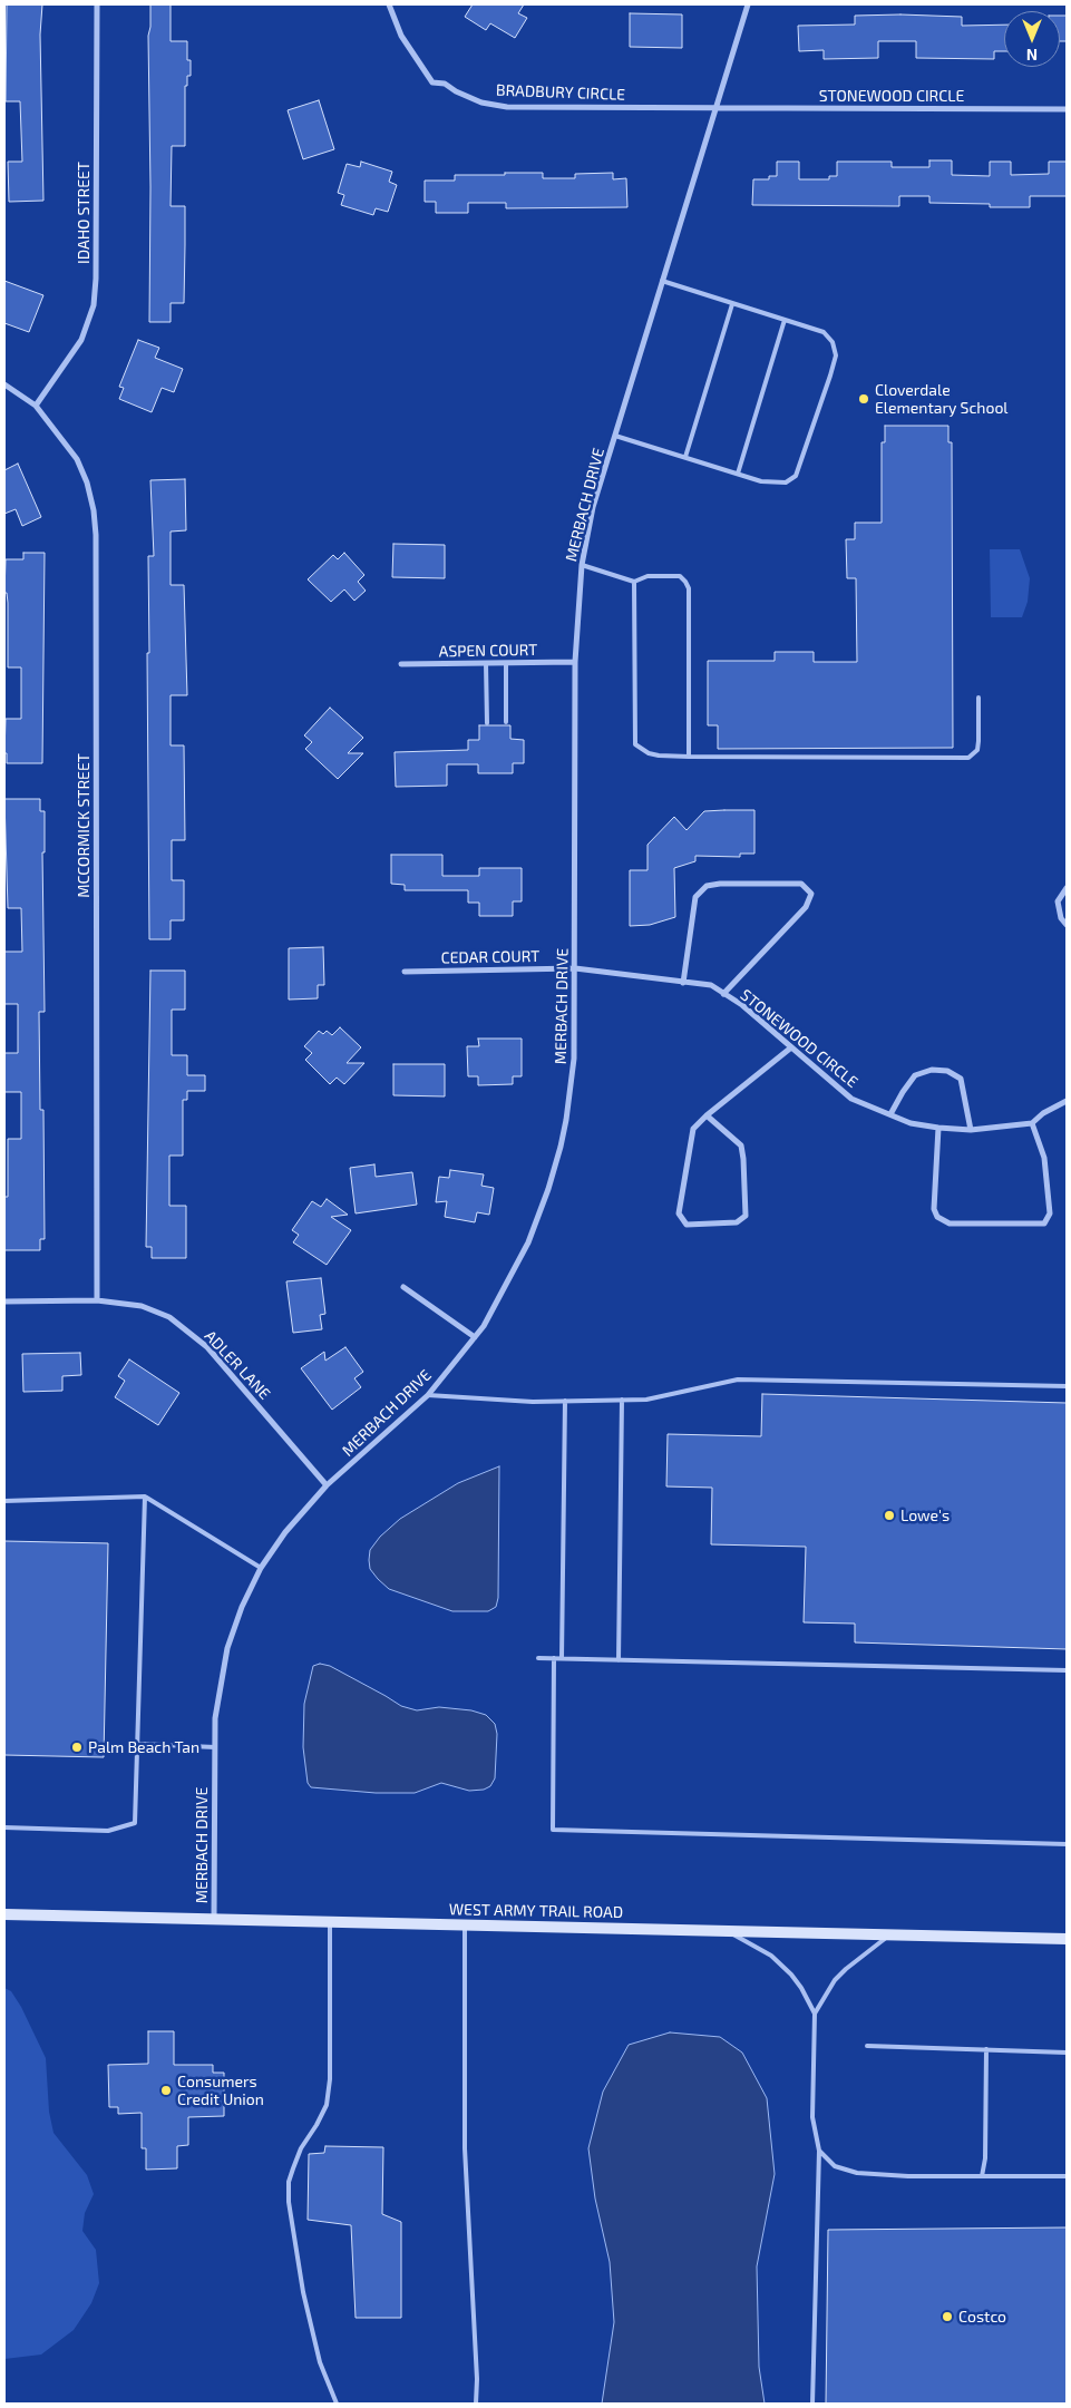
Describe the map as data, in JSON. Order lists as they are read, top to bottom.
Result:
{
  "streets": {
    "main road": ["WEST ARMY TRAIL ROAD"],
    "street": [
      "BRADBURY CIRCLE",
      "STONEWOOD CIRCLE",
      "IDAHO STREET",
      "MERBACH DRIVE",
      "ASPEN COURT",
      "MCCORMICK STREET",
      "CEDAR COURT",
      "ADLER LANE"
    ]
  },
  "crossings": [
    ["BRADBURY CIRCLE", "STONEWOOD CIRCLE"],
    ["BRADBURY CIRCLE", "MERBACH DRIVE"],
    ["STONEWOOD CIRCLE", "MERBACH DRIVE"],
    ["STONEWOOD CIRCLE", "CEDAR COURT"],
    ["IDAHO STREET", "MCCORMICK STREET"],
    ["MERBACH DRIVE", "ASPEN COURT"],
    ["MERBACH DRIVE", "CEDAR COURT"],
    ["MERBACH DRIVE", "ADLER LANE"],
    ["MERBACH DRIVE", "WEST ARMY TRAIL ROAD"],
    ["MCCORMICK STREET", "ADLER LANE"]
  ],
  "places": [
    "Cloverdale Elementary School",
    "Lowe's",
    "Palm Beach Tan",
    "Consumers Credit Union",
    "Costco"
  ],
  "north": "bottom"
}
